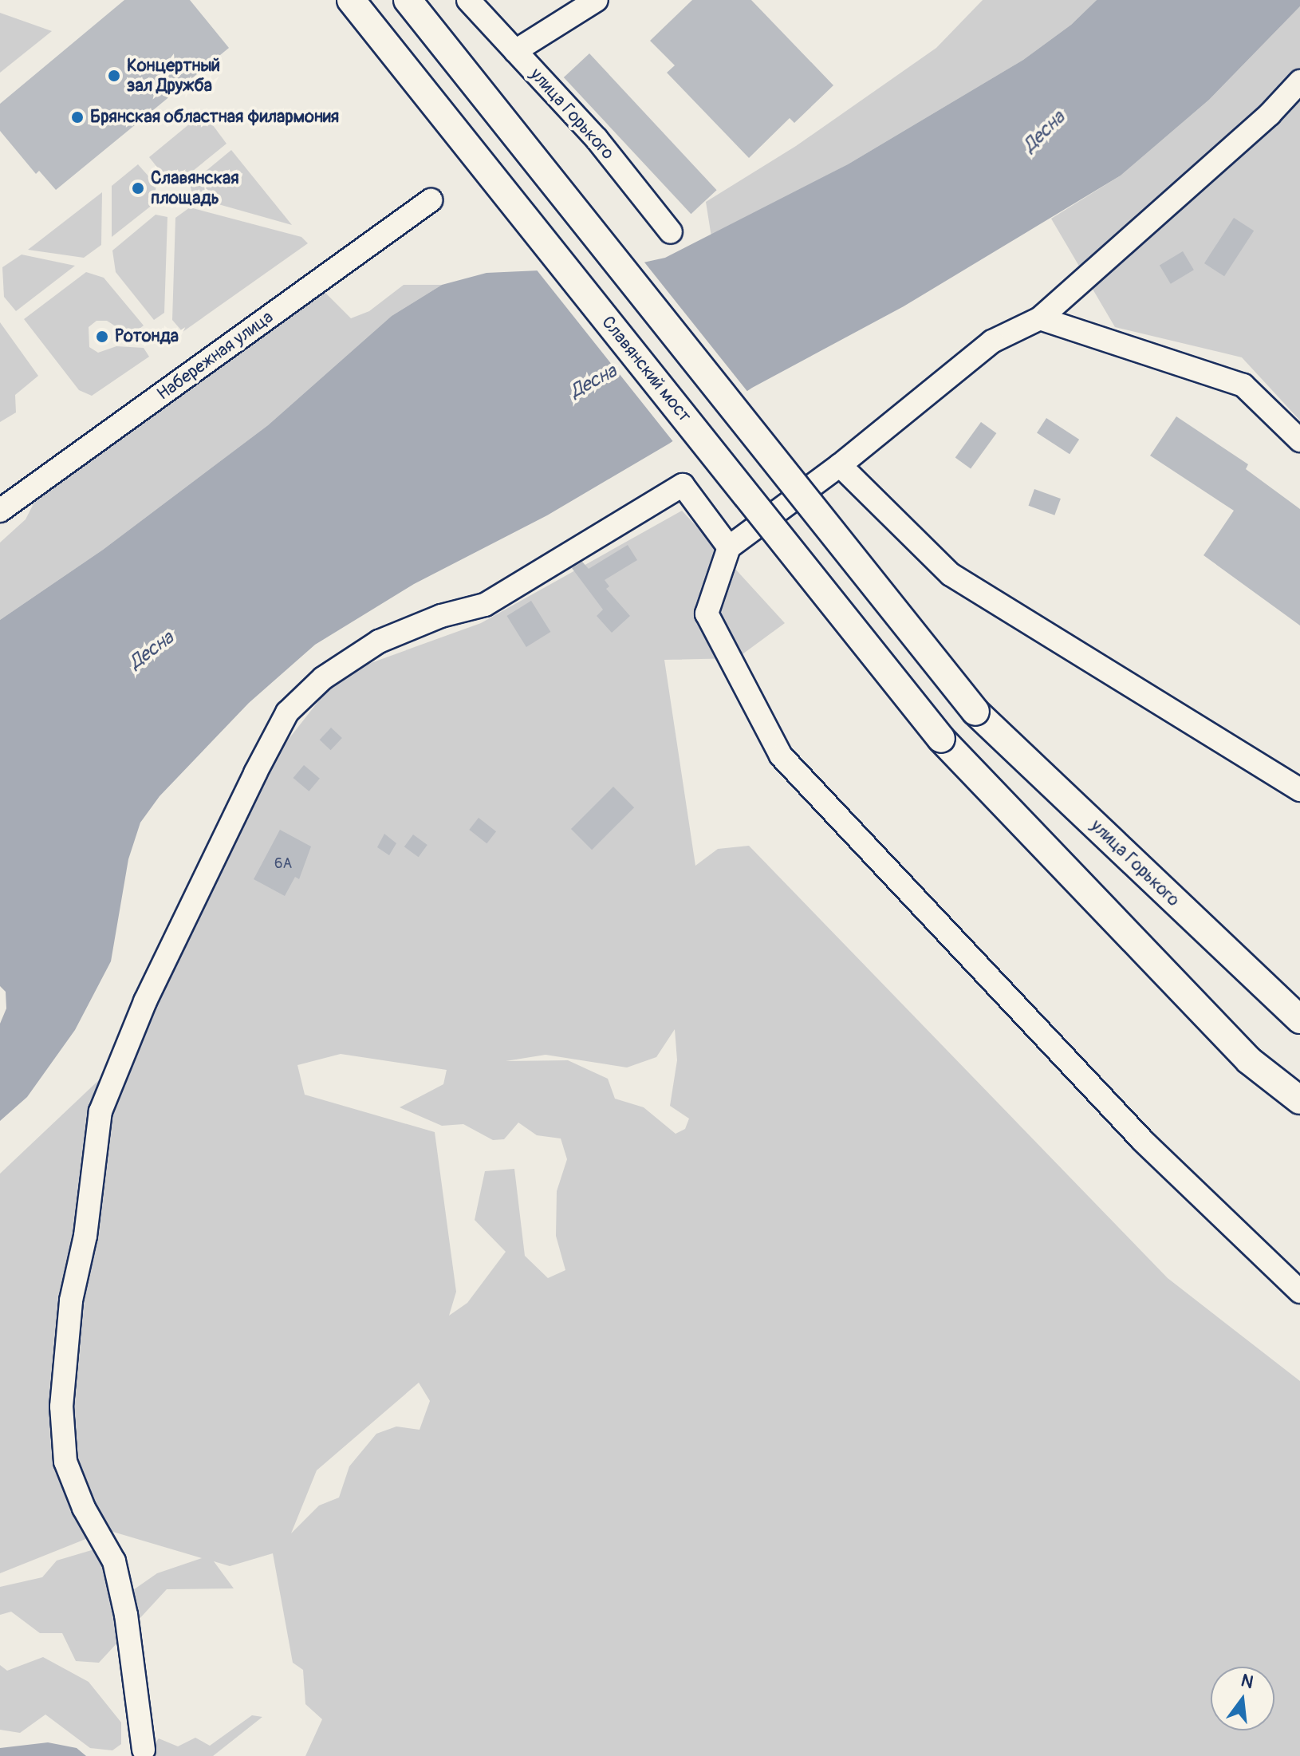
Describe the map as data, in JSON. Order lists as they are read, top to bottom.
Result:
{
  "streets": {
    "main road": ["улица Горького", "Славянский мост"],
    "street": ["Набережная улица"]
  },
  "water": ["Десна"],
  "places": [
    "Концертный зал Дружба",
    "Брянская областная филармония",
    "Славянская площадь",
    "Ротонда"
  ],
  "house_numbers": ["6А"],
  "north": "top"
}
